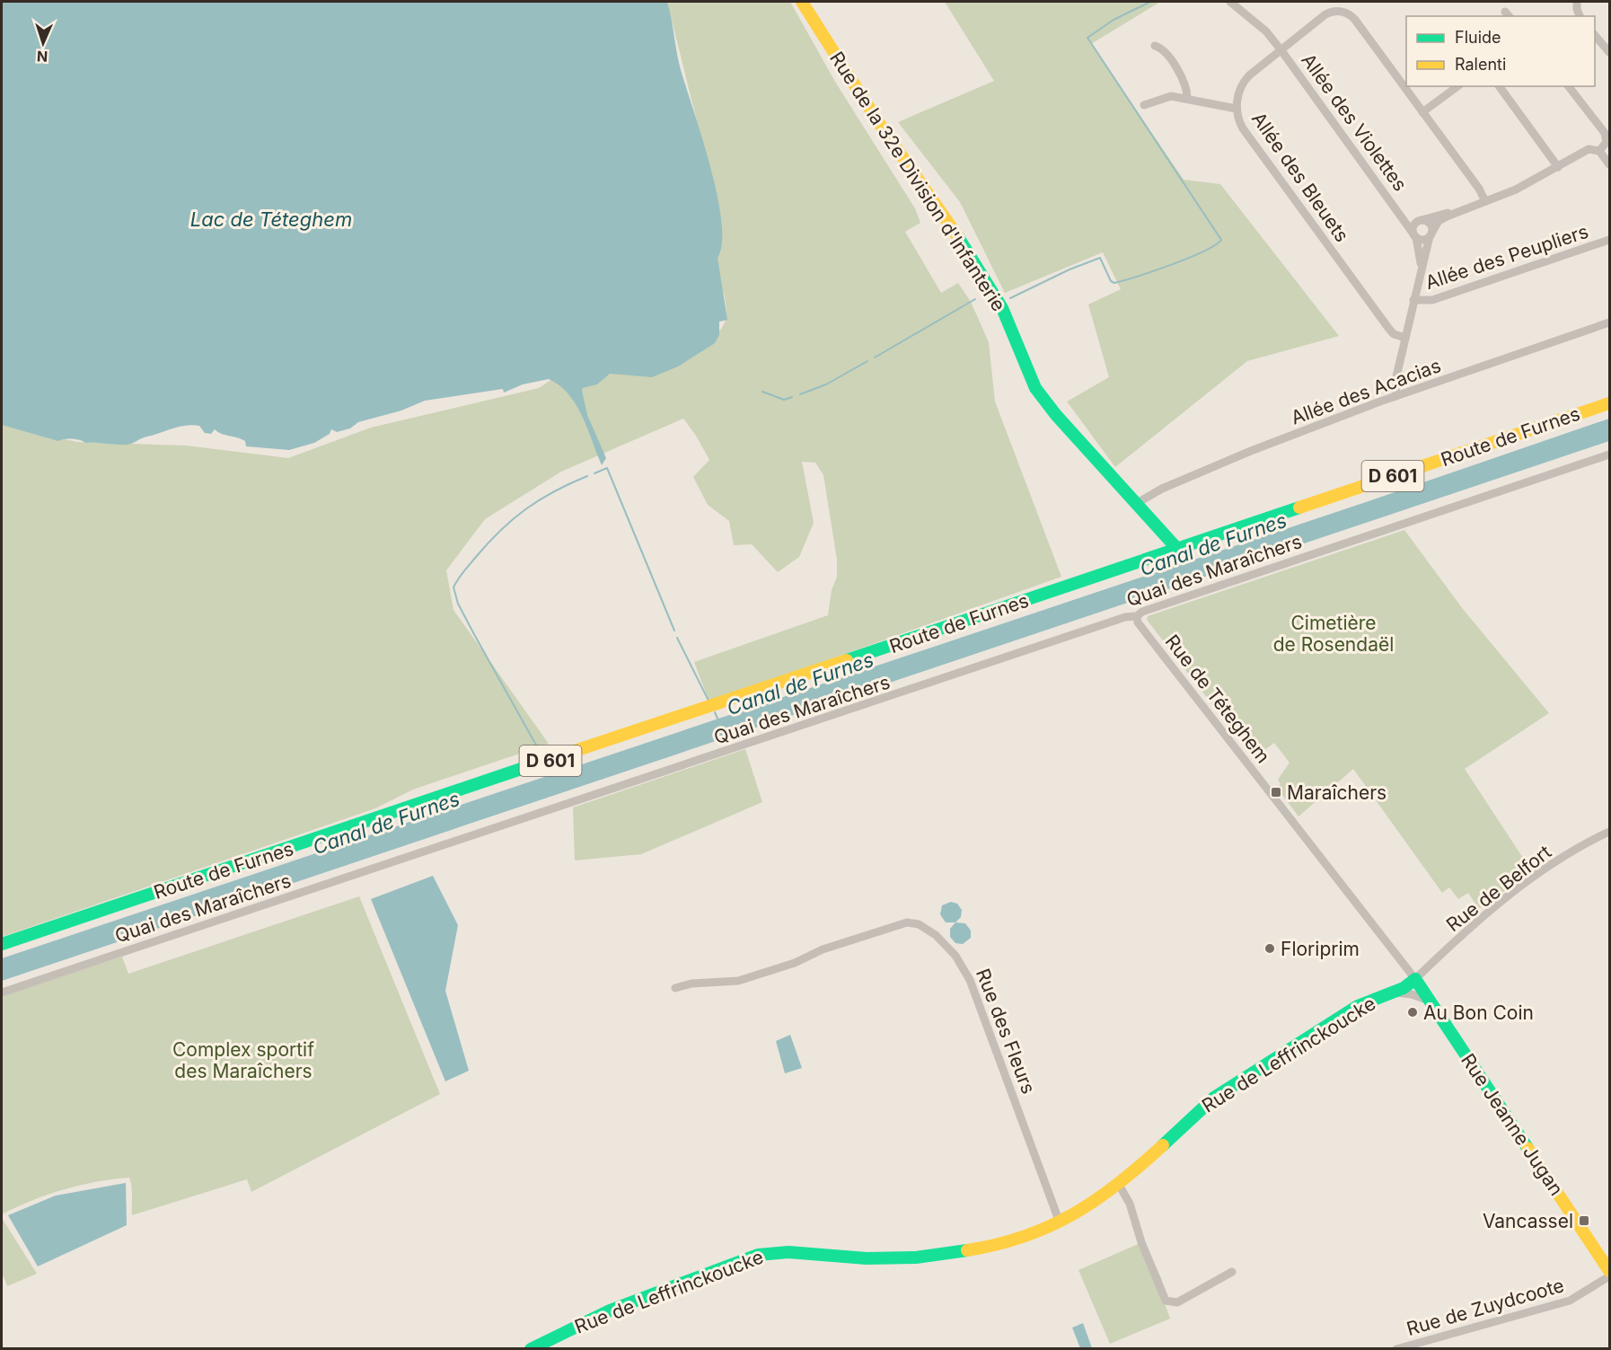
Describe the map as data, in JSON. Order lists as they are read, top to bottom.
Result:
{
  "streets": {
    "main road": [
      "Rue de la 32e Division d'Infanterie",
      "Route de Furnes",
      "D 601",
      "Rue de Leffrinckoucke",
      "Rue Jeanne Jugan"
    ],
    "street": [
      "Allée des Violettes",
      "Allée des Bleuets",
      "Allée des Peupliers",
      "Allée des Acacias",
      "Quai des Maraîchers",
      "Rue de Téteghem",
      "Rue de Belfort",
      "Rue des Fleurs",
      "Rue de Zuydcoote"
    ]
  },
  "crossings": [
    ["Allée des Violettes", "Allée des Bleuets"],
    ["Rue de la 32e Division d'Infanterie", "Allée des Acacias"],
    ["Rue de la 32e Division d'Infanterie", "Route de Furnes"],
    ["Quai des Maraîchers", "Rue de Téteghem"],
    ["Rue de Téteghem", "Rue de Belfort"],
    ["Rue de Téteghem", "Rue de Leffrinckoucke"],
    ["Rue de Téteghem", "Rue Jeanne Jugan"],
    ["Rue de Belfort", "Rue de Leffrinckoucke"],
    ["Rue de Belfort", "Rue Jeanne Jugan"],
    ["Rue des Fleurs", "Rue de Leffrinckoucke"],
    ["Rue de Leffrinckoucke", "Rue Jeanne Jugan"]
  ],
  "water": ["Lac de Téteghem", "Canal de Furnes"],
  "parks": ["Cimetière de Rosendaël", "Complex sportif des Maraîchers"],
  "places": {
    "transit": ["Maraîchers", "Vancassel"],
    "other": ["Floriprim", "Au Bon Coin"]
  },
  "legend": ["Fluide", "Ralenti"],
  "north": "bottom"
}
